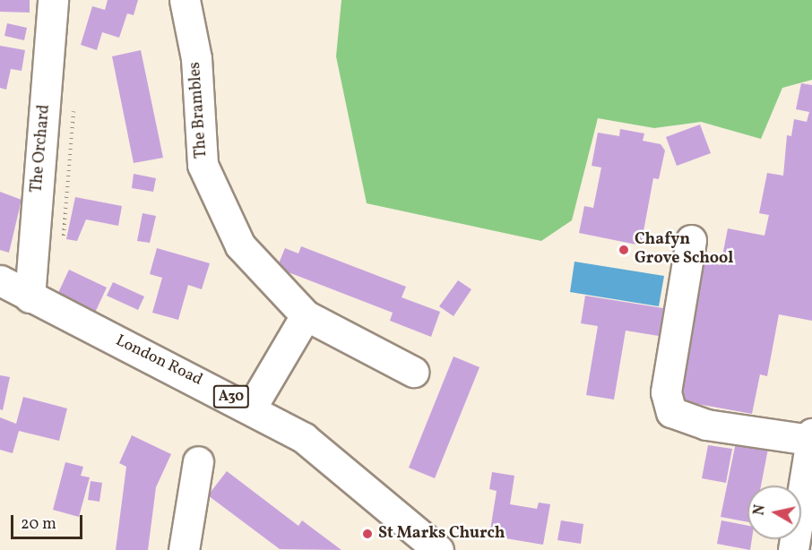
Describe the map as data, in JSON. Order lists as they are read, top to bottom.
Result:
{
  "streets": {
    "main road": [
      "The Brambles",
      "The Orchard",
      "London Road",
      "A30"
    ]
  },
  "crossings": [
    ["The Orchard", "London Road"]
  ],
  "places": ["Chafyn Grove School", "St Marks Church"],
  "scale_bar": "20 m",
  "north": "left"
}
